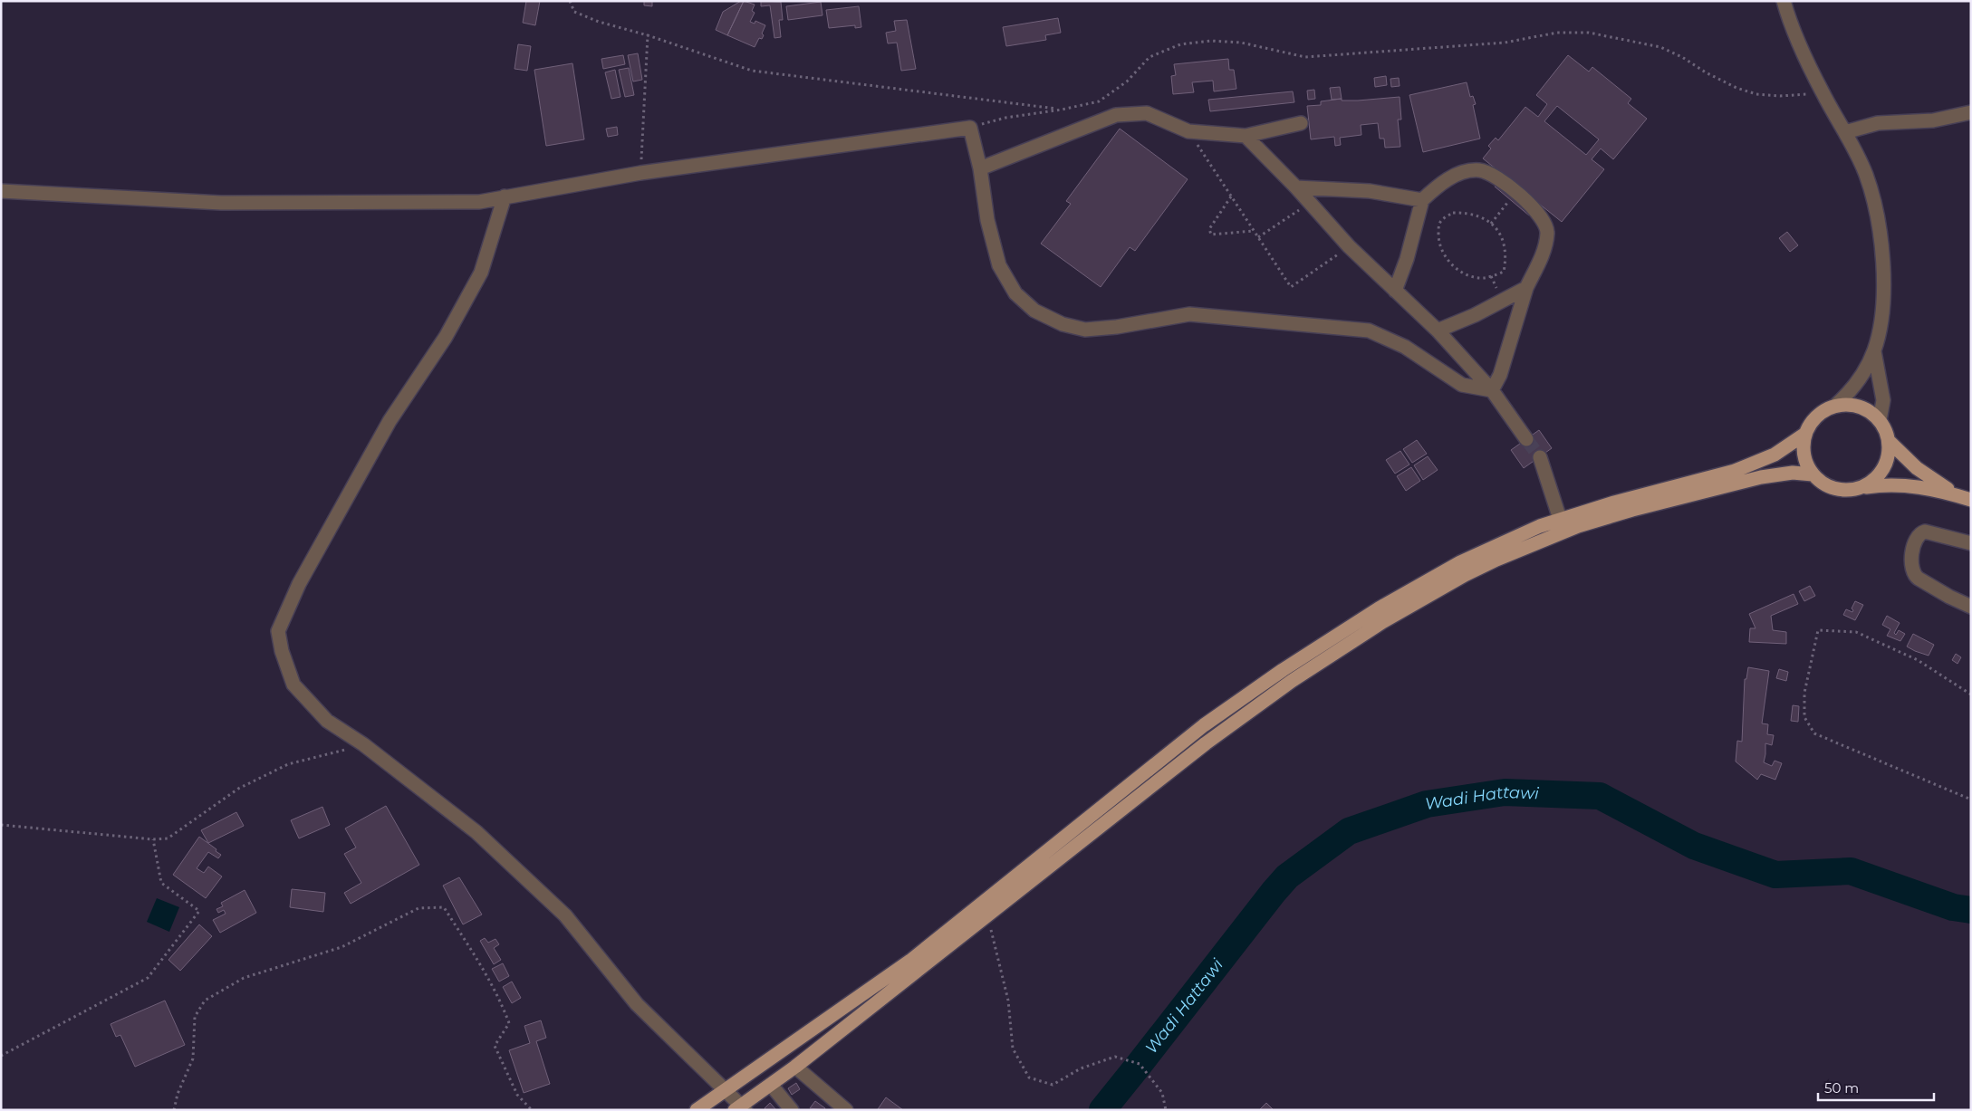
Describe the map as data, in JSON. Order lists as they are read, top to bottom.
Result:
{
  "water": ["Wadi Hattawi"],
  "scale_bar": "50 m"
}
